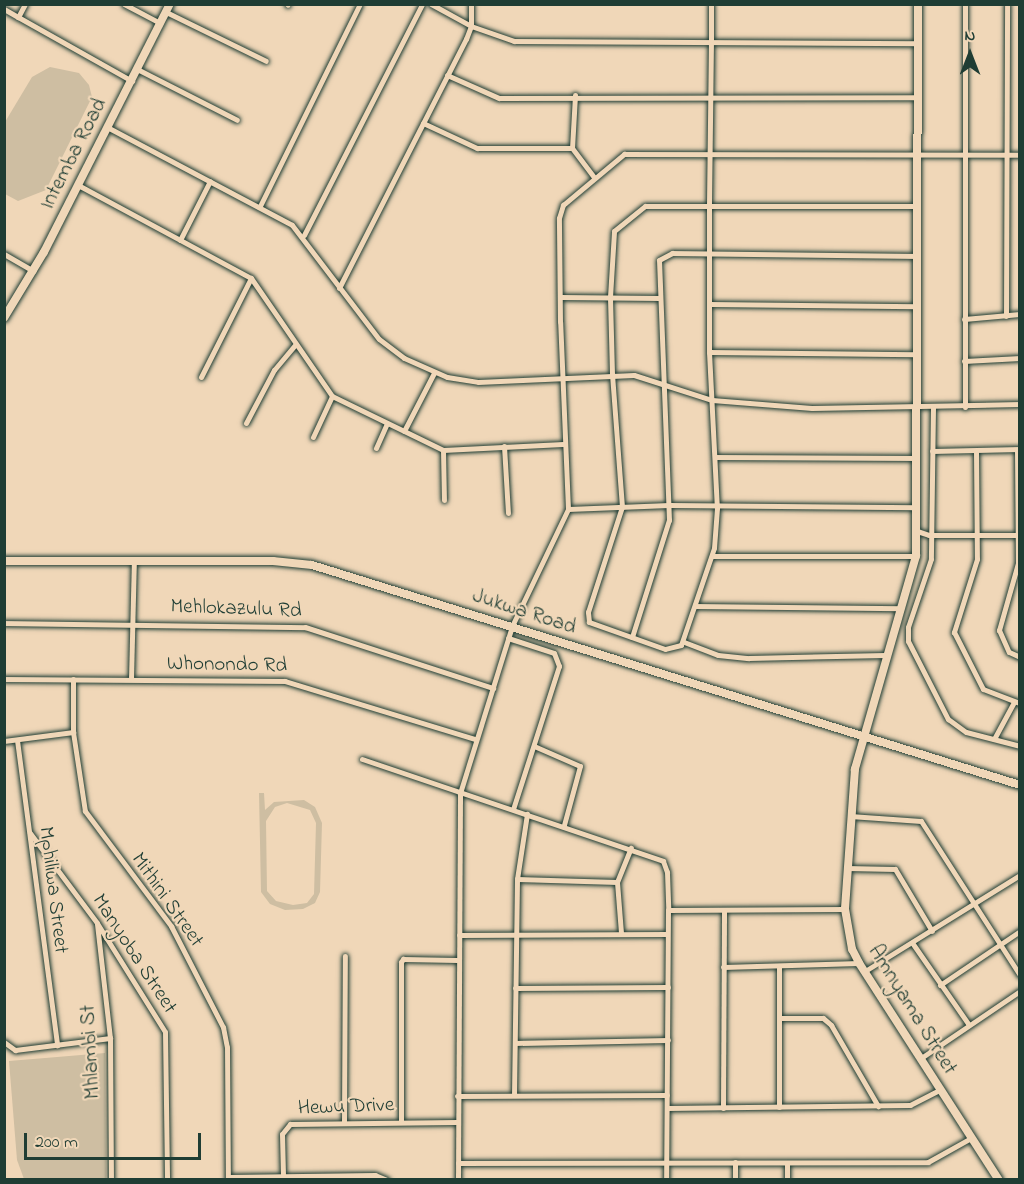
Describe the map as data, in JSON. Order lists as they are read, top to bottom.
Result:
{
  "streets": {
    "street": [
      "Intemba Road",
      "Mehlokazulu Rd",
      "Jukwa Road",
      "Whonondo Rd",
      "Mphiliwa Street",
      "Mithini Street",
      "Manyoba Street",
      "Amnyama Street",
      "Mhlambi St",
      "Hewu Drive"
    ]
  },
  "crossings": [
    ["Jukwa Road", "Amnyama Street"],
    ["Whonondo Rd", "Mithini Street"],
    ["Mphiliwa Street", "Manyoba Street"],
    ["Manyoba Street", "Mhlambi St"]
  ],
  "scale_bar": "200 m",
  "north": "top"
}
